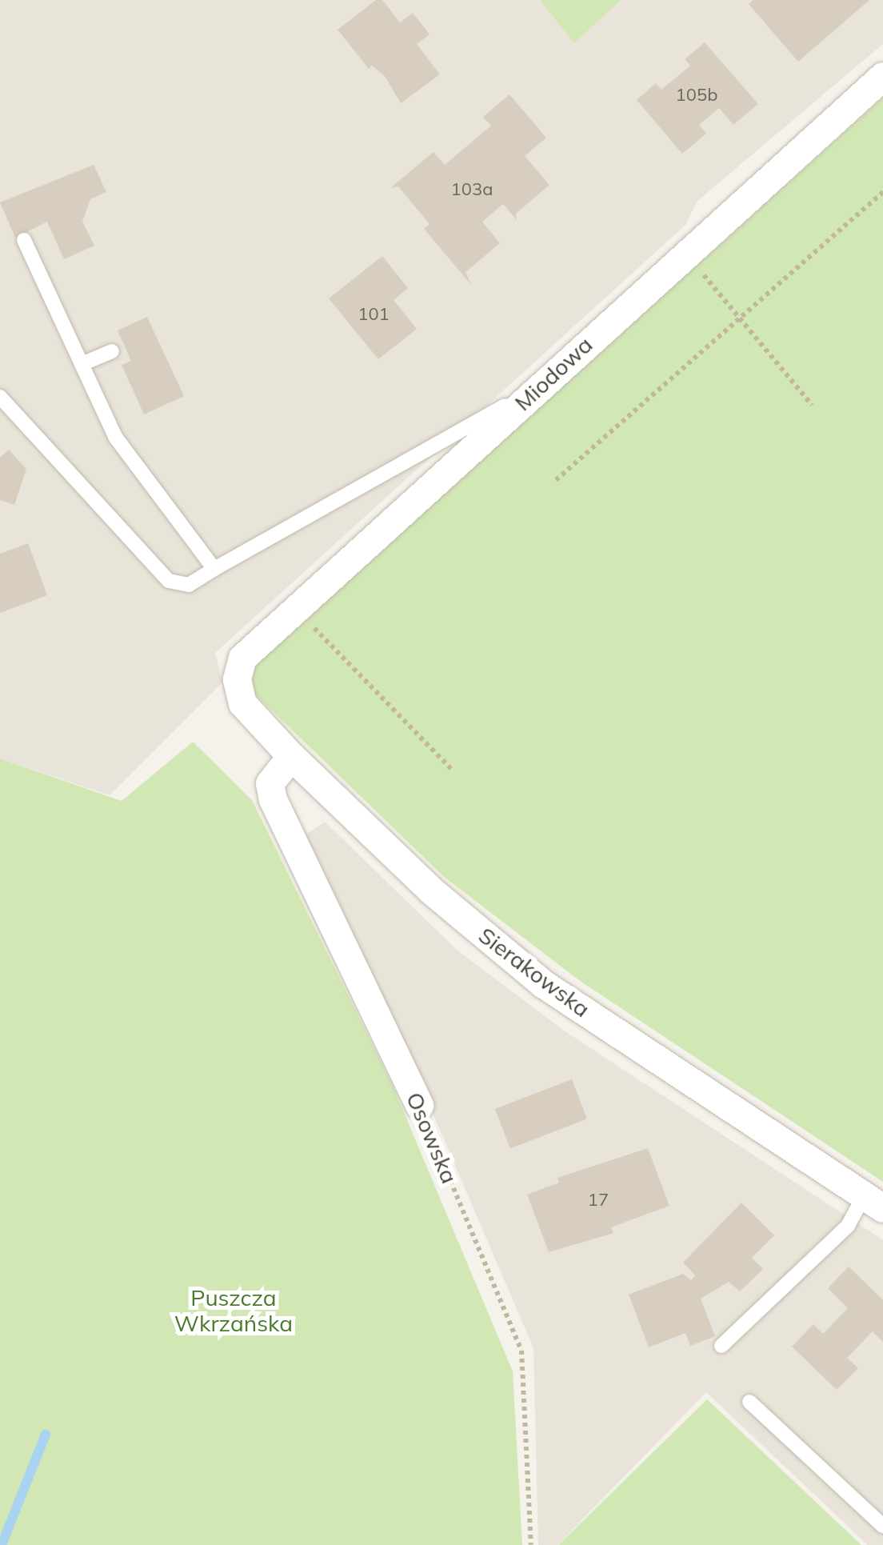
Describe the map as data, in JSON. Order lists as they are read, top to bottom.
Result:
{
  "streets": {
    "street": ["Miodowa", "Sierakowska", "Osowska"]
  },
  "crossings": [
    ["Miodowa", "Sierakowska"],
    ["Sierakowska", "Osowska"]
  ],
  "parks": ["Puszcza Wkrzańska"],
  "house_numbers": [
    "105b",
    "103a",
    "101",
    "17"
  ]
}
